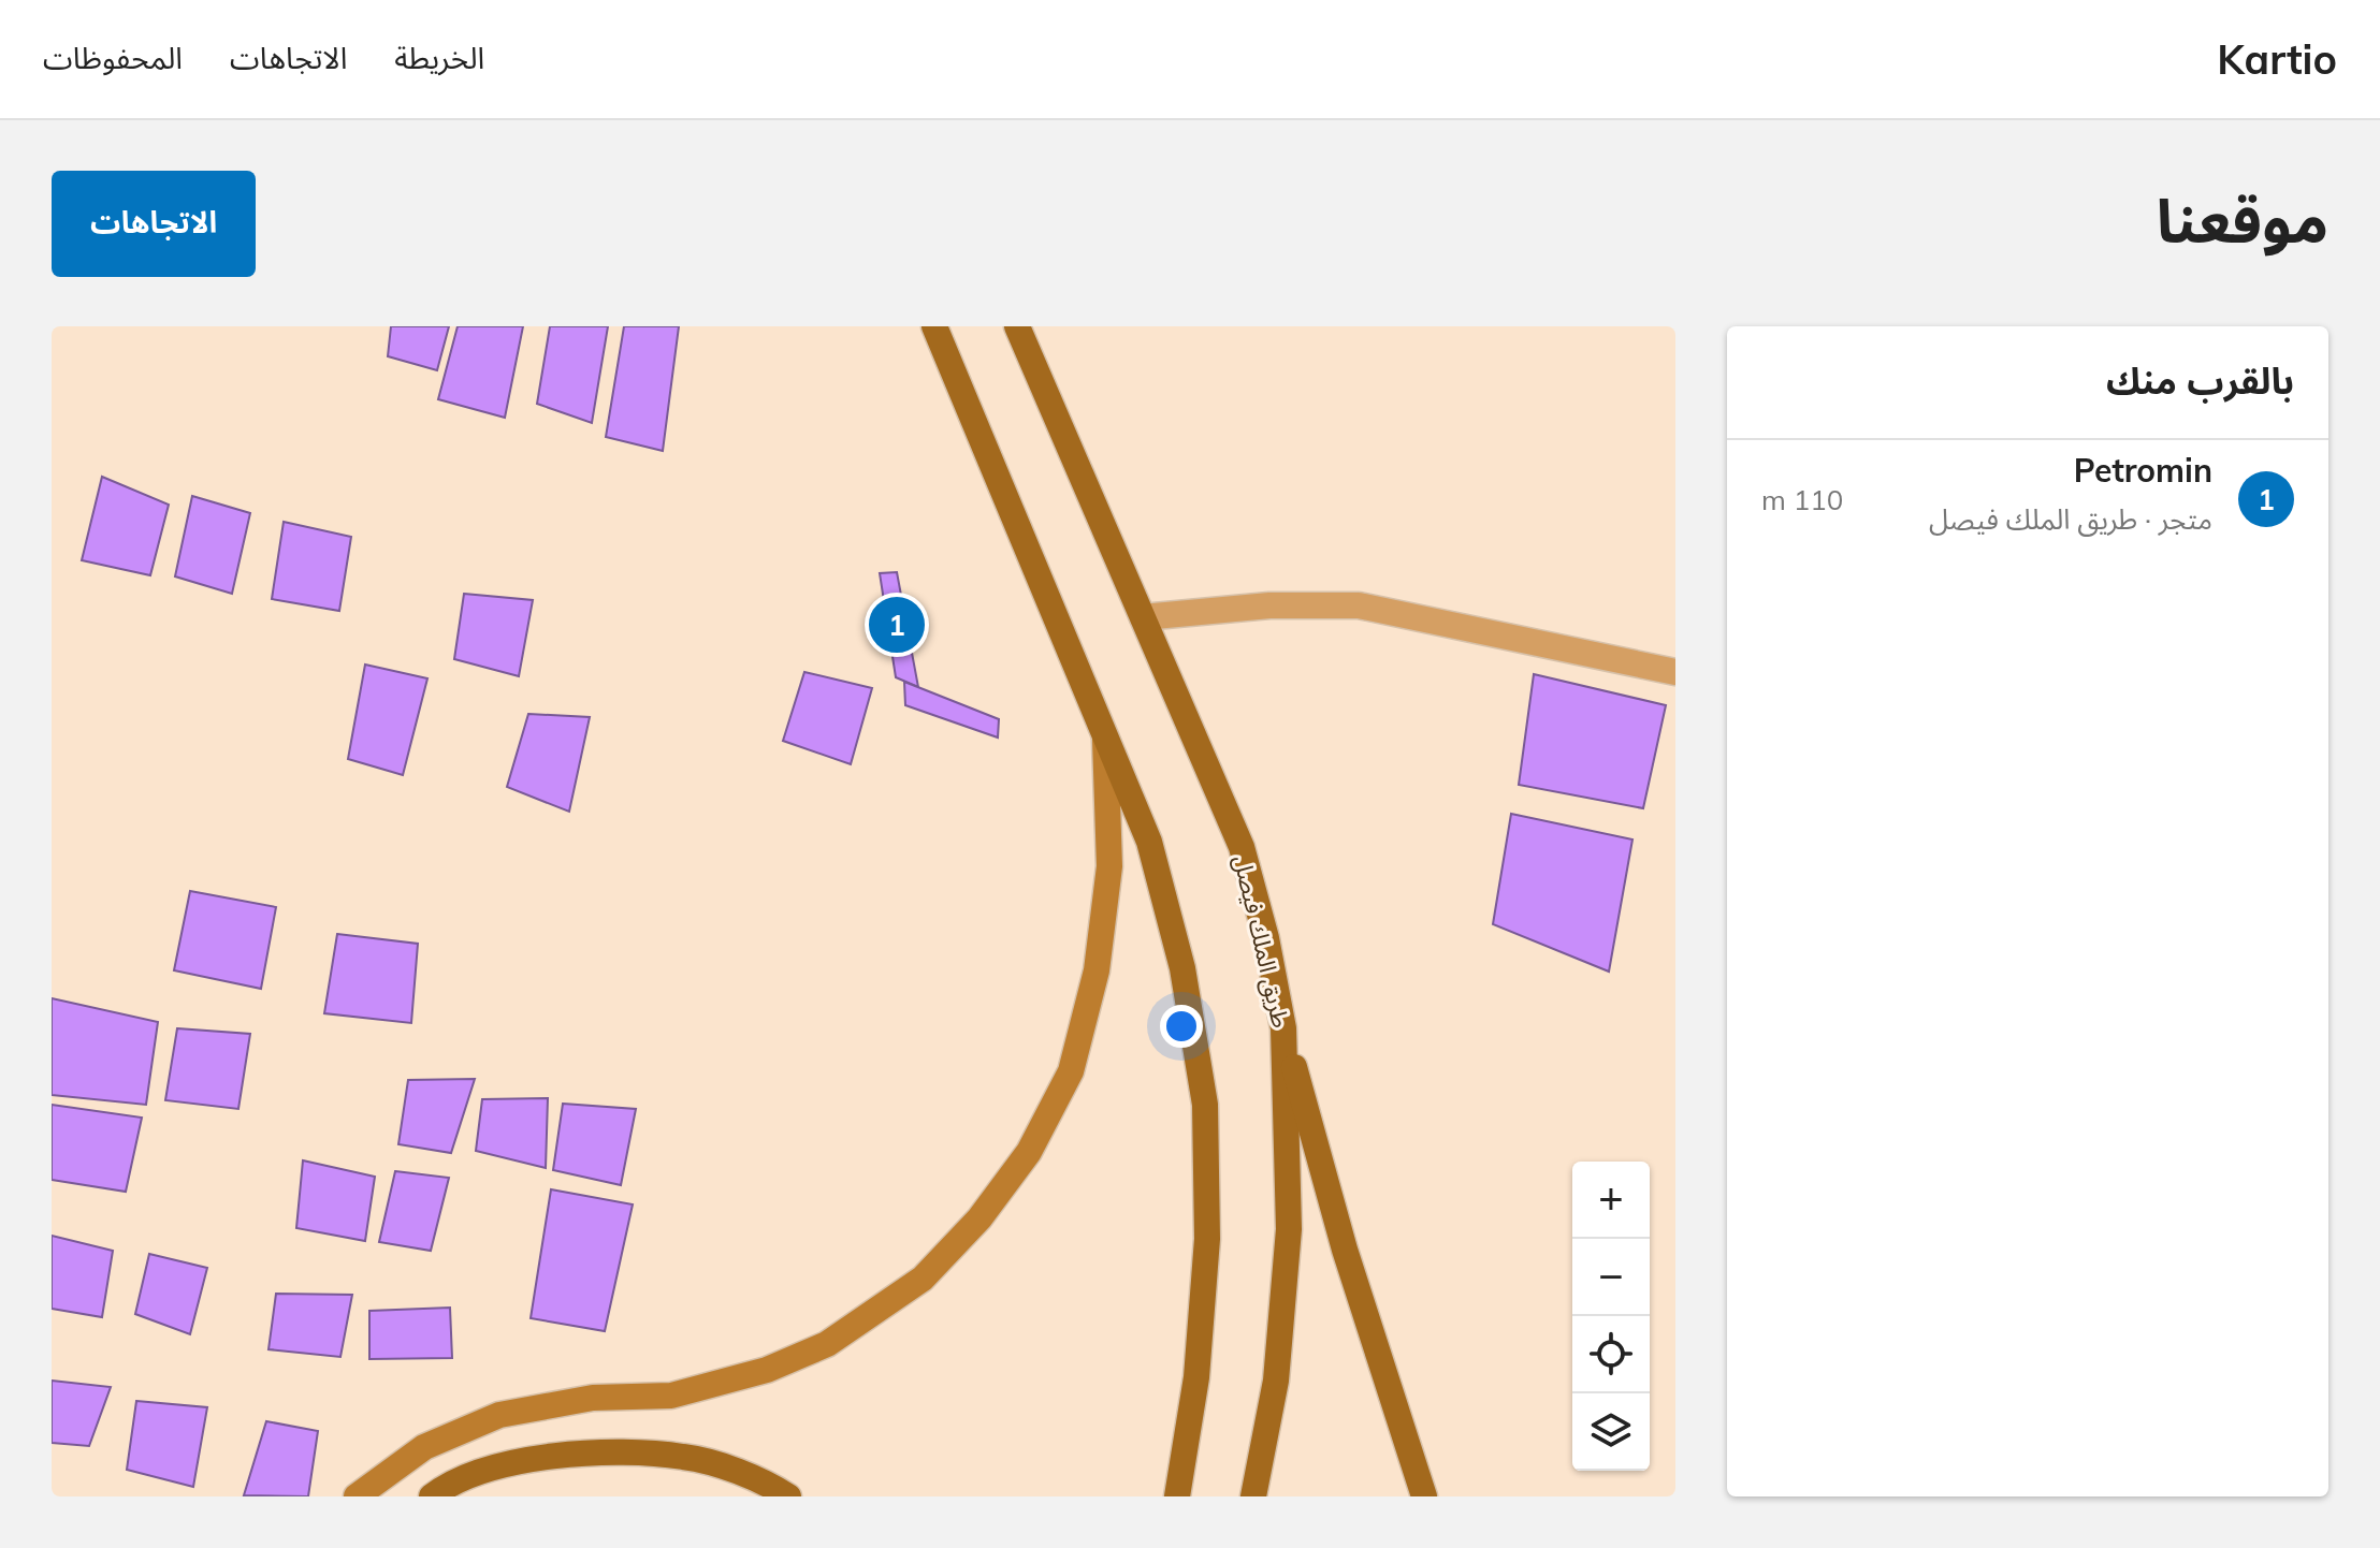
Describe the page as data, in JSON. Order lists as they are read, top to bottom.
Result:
{
  "streets": {
    "main road": ["طريق الملك فيصل"]
  },
  "page": {
    "header": "Kartio",
    "nav": ["الخريطة", "الاتجاهات", "المحفوظات"],
    "title": "موقعنا",
    "buttons": "الاتجاهات",
    "heading": "بالقرب منك",
    "list": [
      {
        "mark": "1",
        "name": "Petromin",
        "note": "متجر · طريق الملك فيصل",
        "value": "110 m"
      }
    ],
    "pins": "1",
    "map_buttons": ["+", "−"]
  }
}
